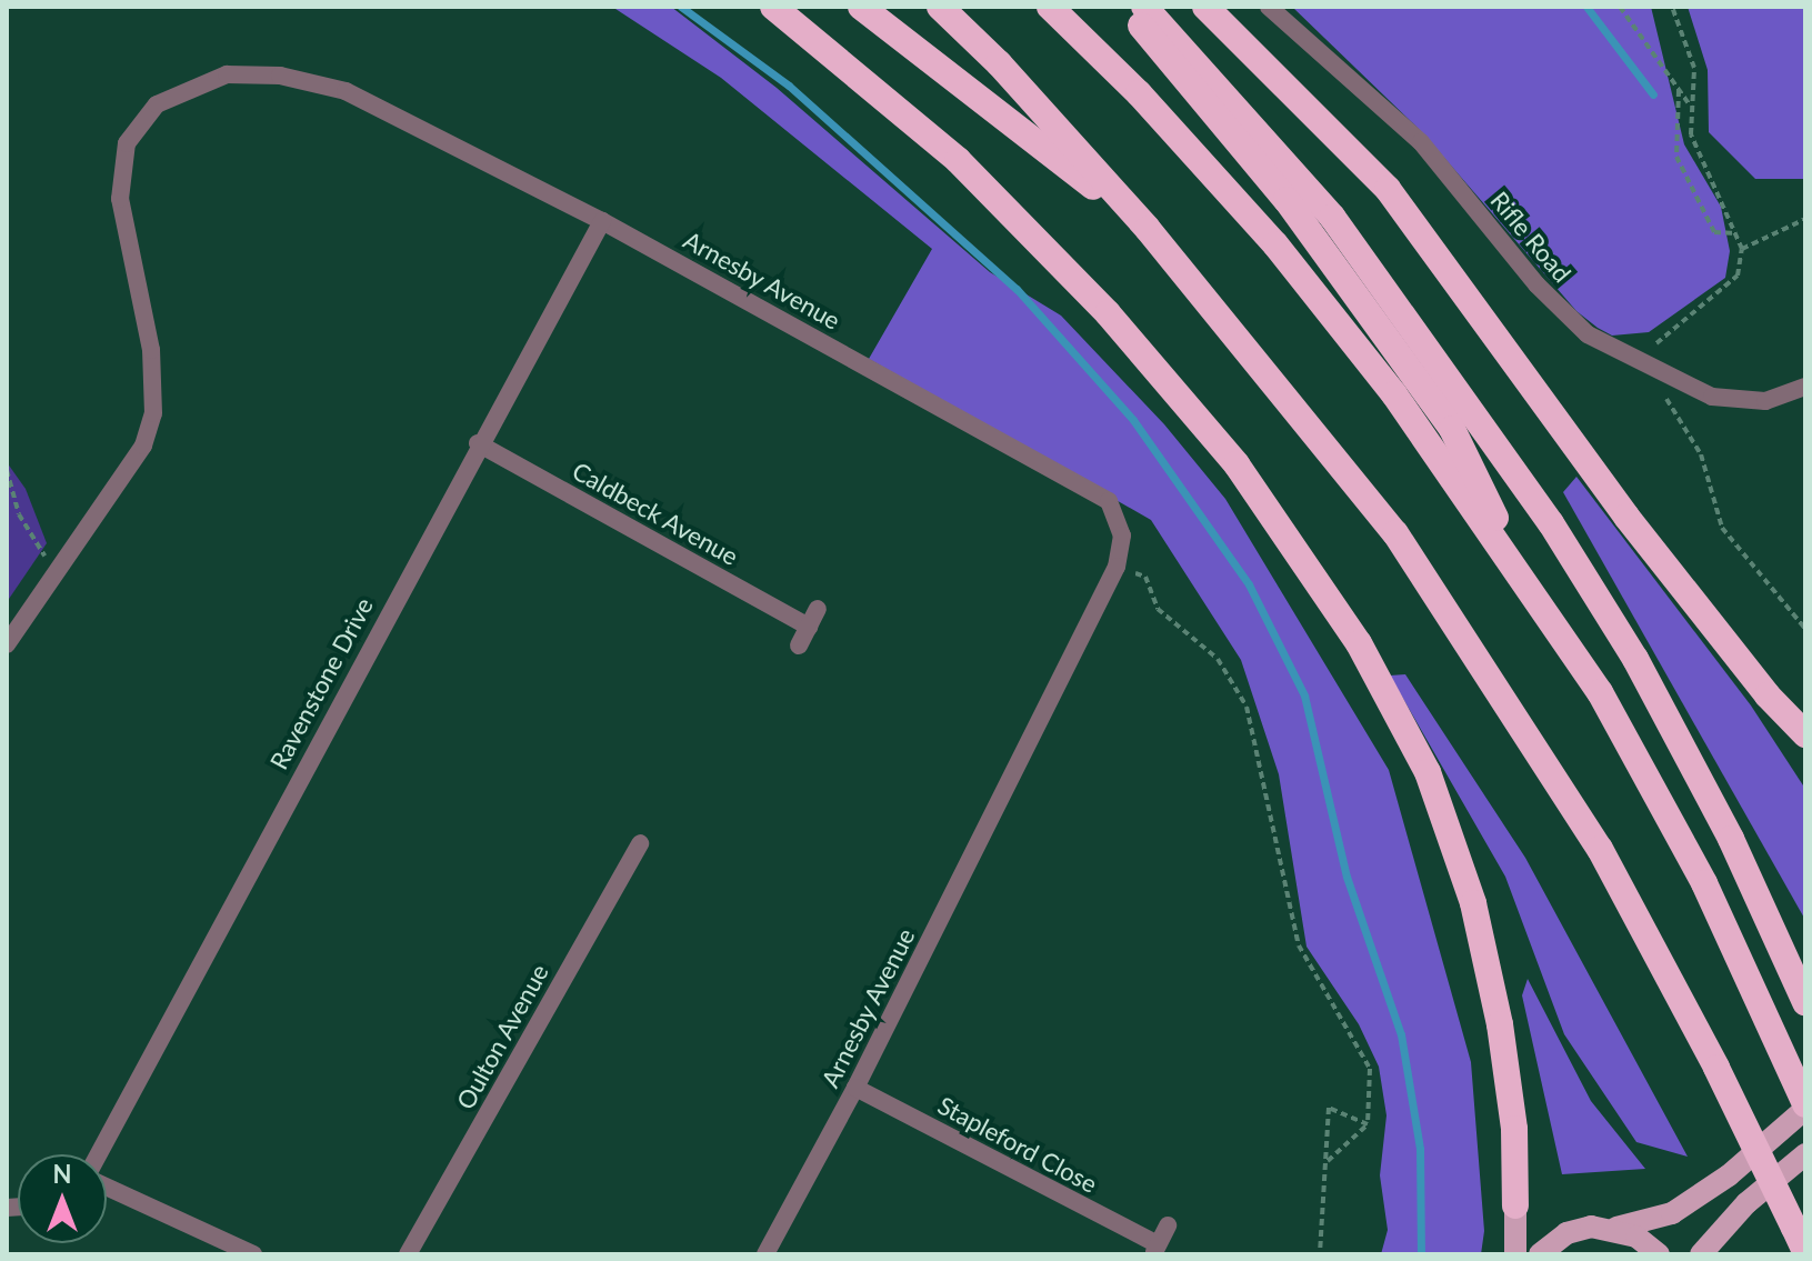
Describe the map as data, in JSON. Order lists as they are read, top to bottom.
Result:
{
  "streets": {
    "street": [
      "Rifle Road",
      "Arnesby Avenue",
      "Caldbeck Avenue",
      "Ravenstone Drive",
      "Oulton Avenue",
      "Stapleford Close"
    ]
  },
  "crossings": [
    ["Arnesby Avenue", "Ravenstone Drive"],
    ["Arnesby Avenue", "Stapleford Close"],
    ["Caldbeck Avenue", "Ravenstone Drive"]
  ],
  "north": "top"
}
